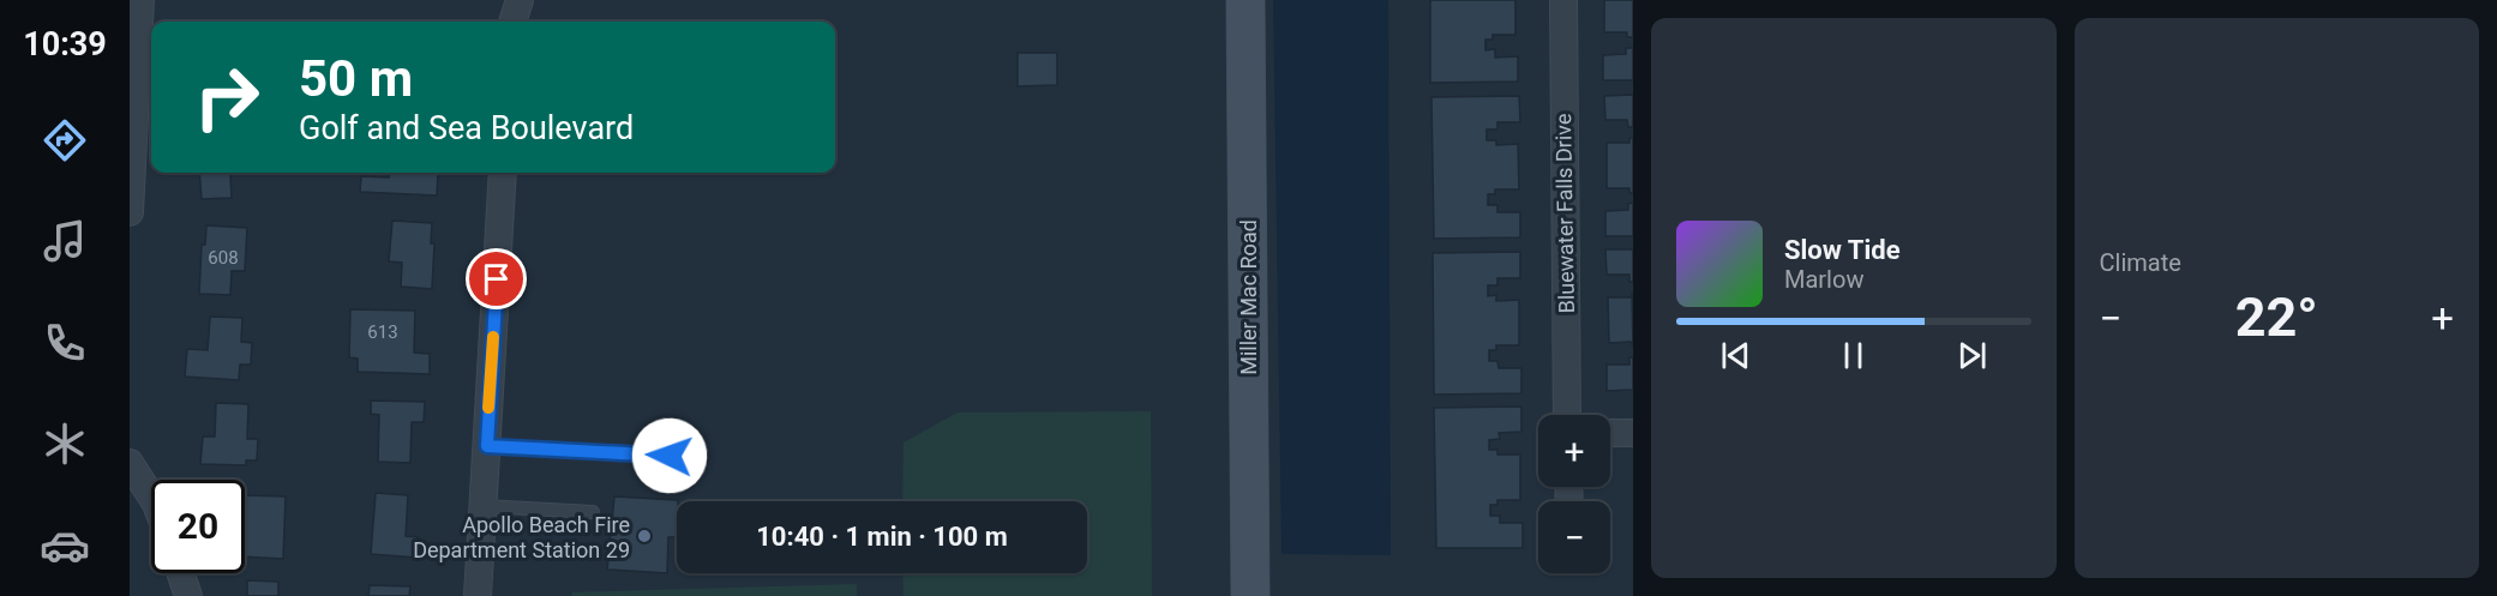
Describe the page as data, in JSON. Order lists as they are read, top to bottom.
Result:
{
  "streets": {
    "street": ["Bluewater Falls Drive", "Miller Mac Road"]
  },
  "places": ["Apollo Beach Fire Department Station 29"],
  "house_numbers": ["608", "613"],
  "page": {
    "tabs": "10:39",
    "tile": "Climate",
    "turn": ["50 m", "Golf and Sea Boulevard"],
    "song": ["Slow Tide", "Marlow"],
    "heat": ["−", "22°", "+"],
    "map_buttons": ["+", "−"],
    "limit": "20",
    "trip": "10:40 · 1 min · 100 m"
  }
}
